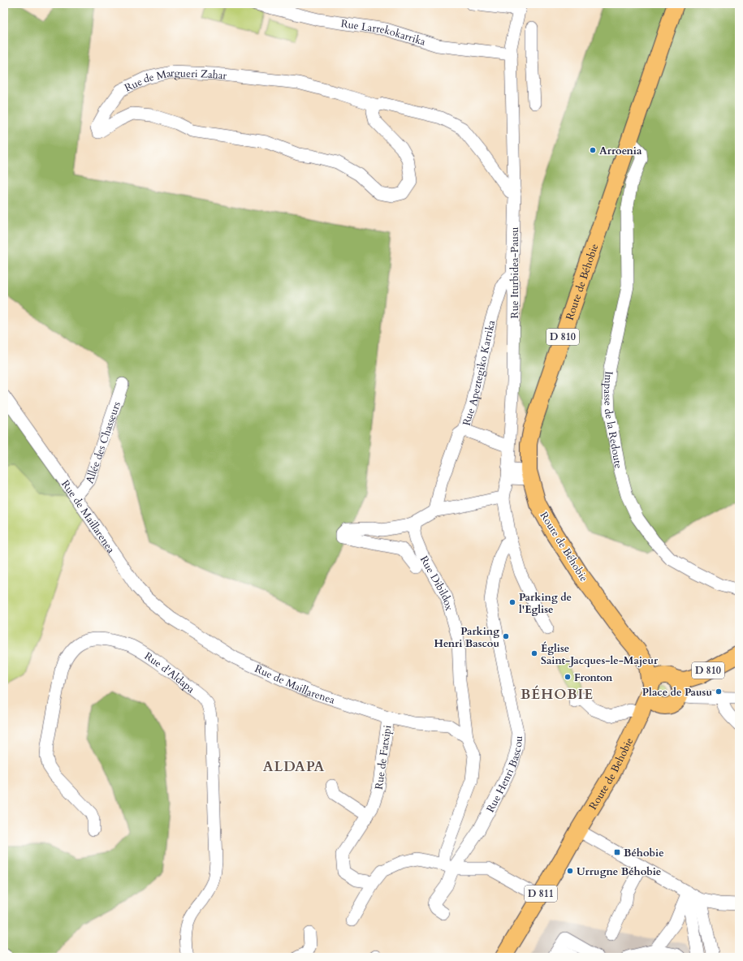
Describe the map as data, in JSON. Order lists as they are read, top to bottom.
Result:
{
  "streets": {
    "main road": [
      "Route de Béhobie",
      "D 810",
      "Route de Behobie",
      "D 811"
    ],
    "street": [
      "Rue Larrekokarrika",
      "Rue de Margueri Zahar",
      "Rue Iturbidea-Pausu",
      "Rue Apeztegiko Karrika",
      "Impasse de la Redoute",
      "Allée des Chasseurs",
      "Rue de Maillarenea",
      "Rue Dibildox",
      "Rue d'Aldapa",
      "Rue de Fatxipi",
      "Rue Henri Bascou"
    ]
  },
  "crossings": [
    ["Rue Larrekokarrika", "Rue Iturbidea-Pausu"],
    ["Rue de Margueri Zahar", "Rue Iturbidea-Pausu"],
    ["Rue Iturbidea-Pausu", "Rue Apeztegiko Karrika"],
    ["Rue Iturbidea-Pausu", "Rue Henri Bascou"],
    ["Route de Béhobie", "D 810"],
    ["Route de Béhobie", "Impasse de la Redoute"],
    ["Route de Béhobie", "Route de Behobie"],
    ["Allée des Chasseurs", "Rue de Maillarenea"],
    ["Rue de Maillarenea", "Rue Dibildox"],
    ["Rue de Maillarenea", "Rue de Fatxipi"],
    ["Route de Behobie", "D 811"]
  ],
  "districts": ["BÉHOBIE", "ALDAPA"],
  "places": {
    "other": [
      "Arroenia",
      "Parking de l'Eglise",
      "Parking Henri Bascou",
      "Église Saint-Jacques-le-Majeur",
      "Fronton",
      "Place de Pausu",
      "Urrugne Béhobie"
    ],
    "transit": ["Béhobie"]
  }
}
